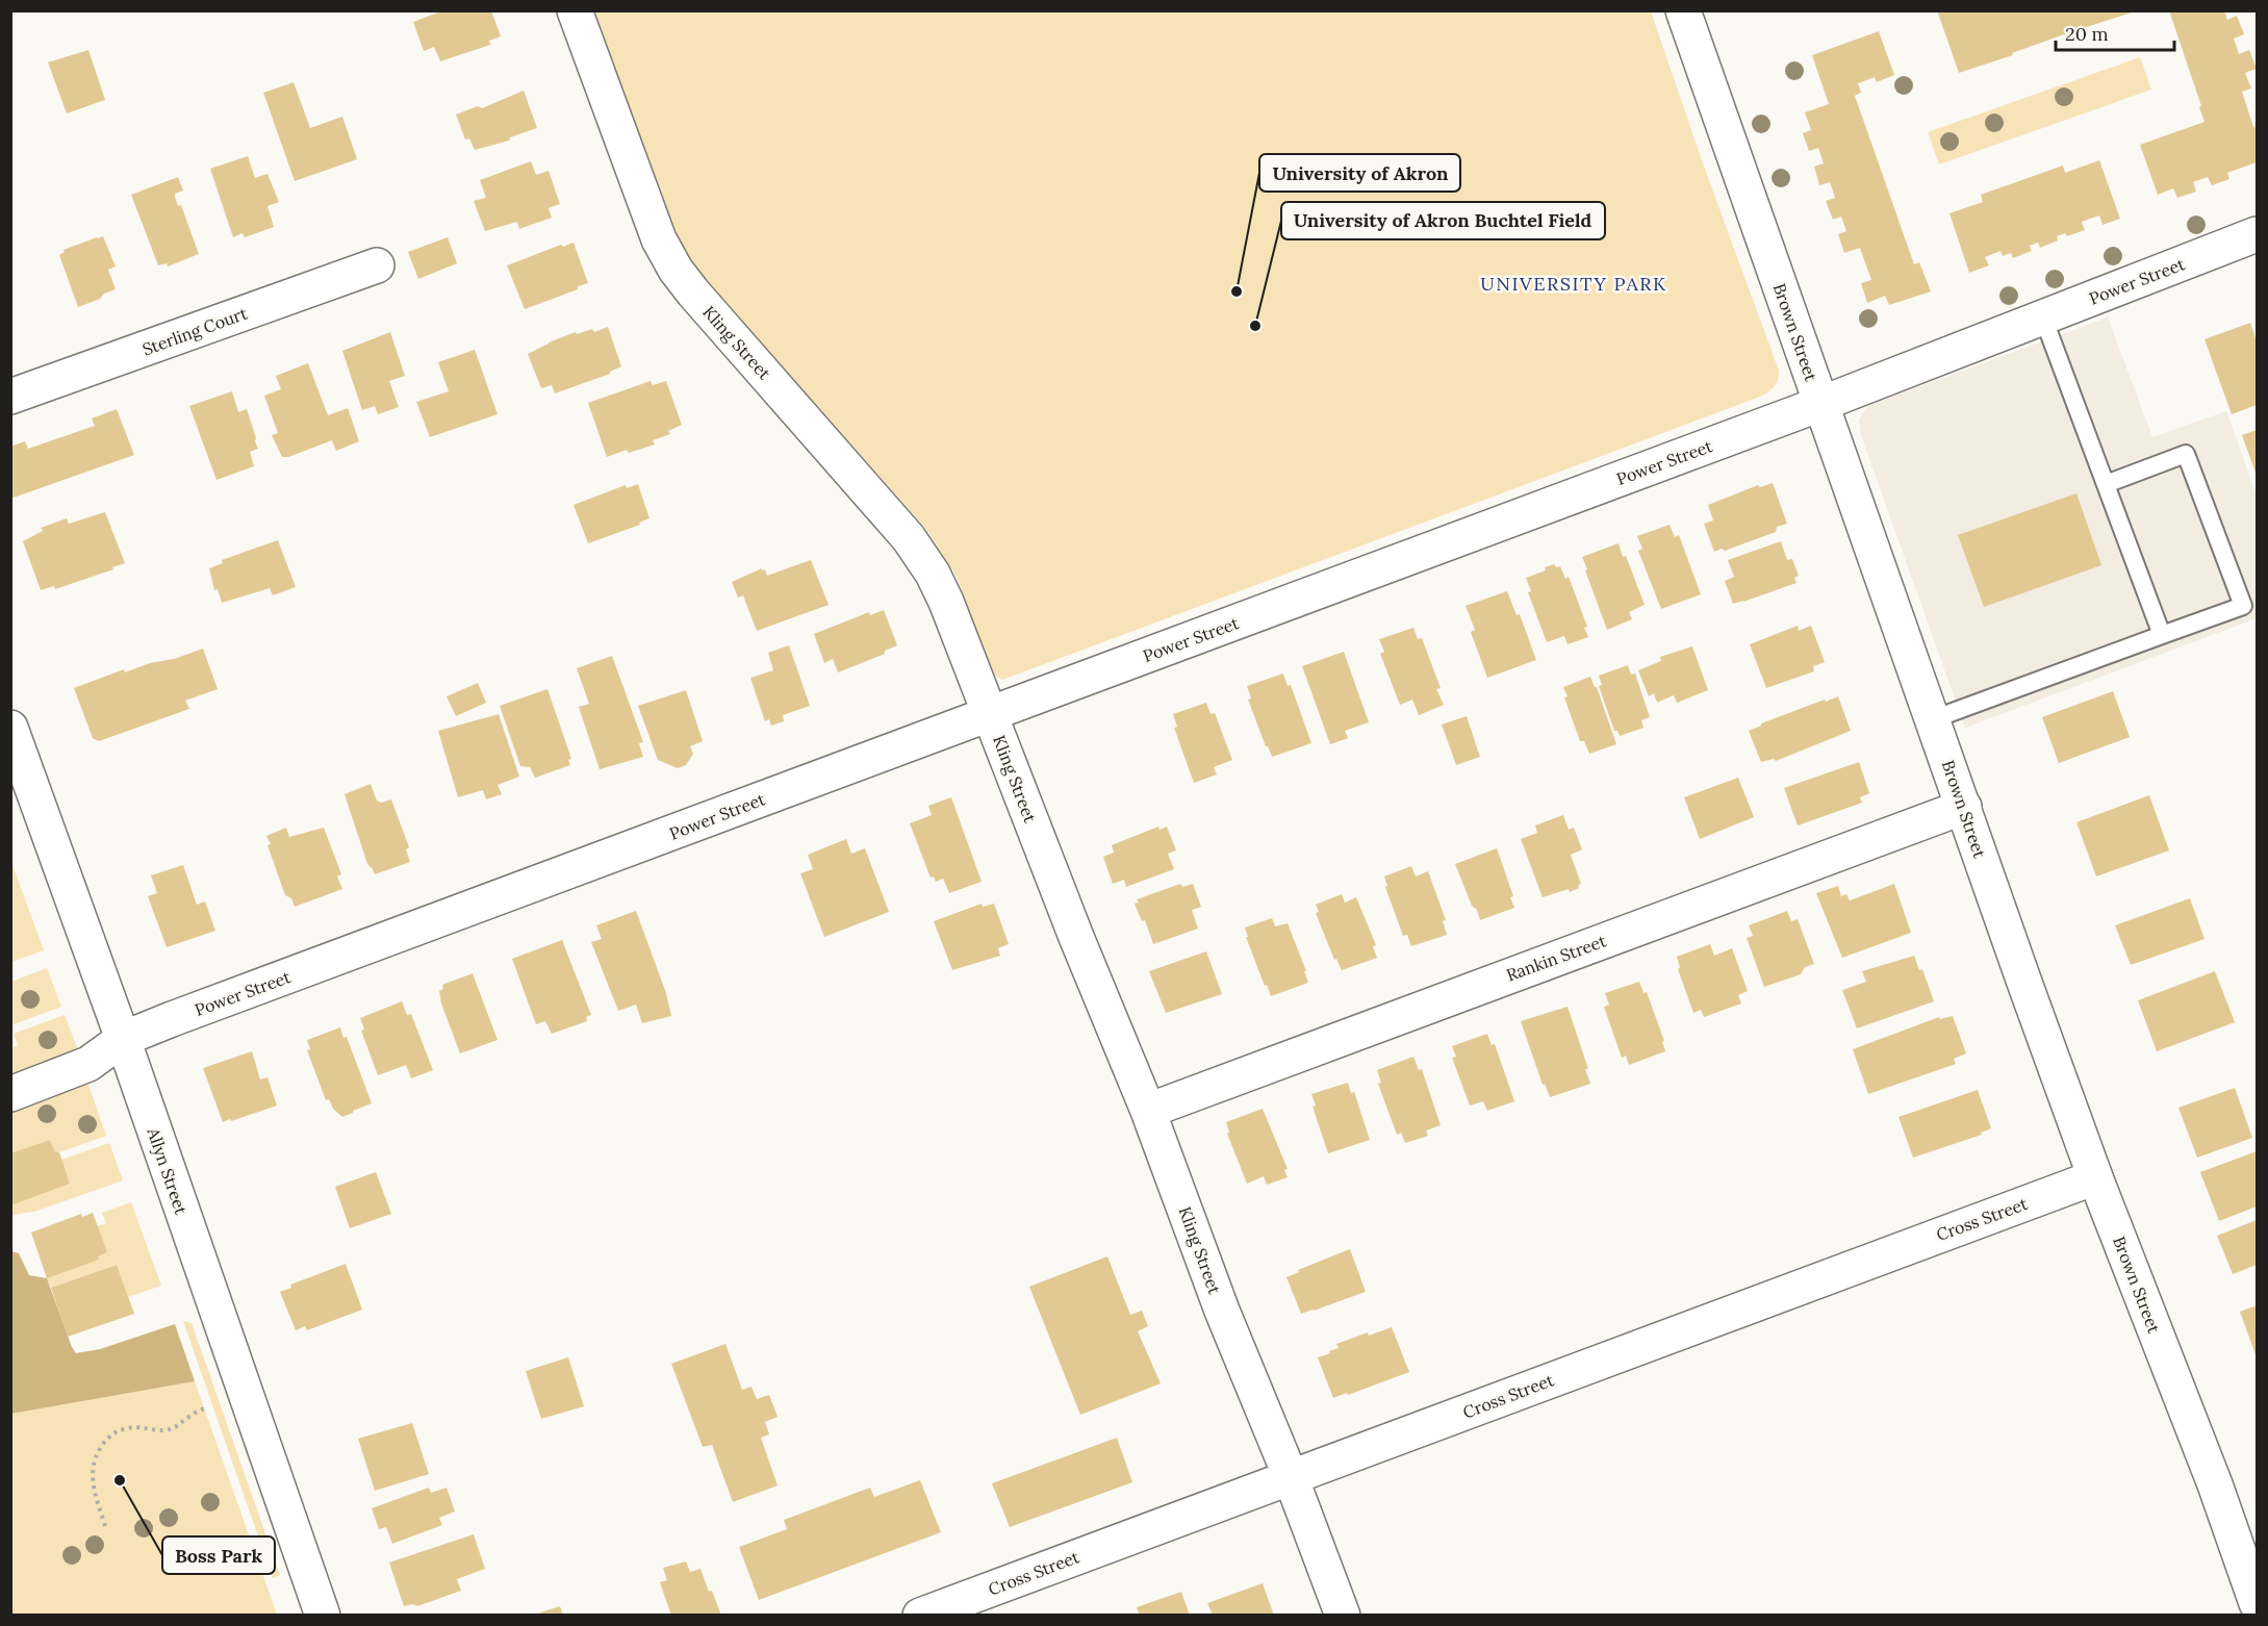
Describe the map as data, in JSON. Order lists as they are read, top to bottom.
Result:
{
  "streets": {
    "street": [
      "Power Street",
      "Sterling Court",
      "Brown Street",
      "Kling Street",
      "Rankin Street",
      "Allyn Street",
      "Cross Street"
    ]
  },
  "crossings": [
    ["Power Street", "Brown Street"],
    ["Power Street", "Kling Street"],
    ["Power Street", "Allyn Street"],
    ["Brown Street", "Rankin Street"],
    ["Brown Street", "Cross Street"],
    ["Kling Street", "Rankin Street"],
    ["Kling Street", "Cross Street"]
  ],
  "districts": ["UNIVERSITY PARK"],
  "places": ["University of Akron", "University of Akron Buchtel Field", "Boss Park"],
  "scale_bar": "20 m"
}
